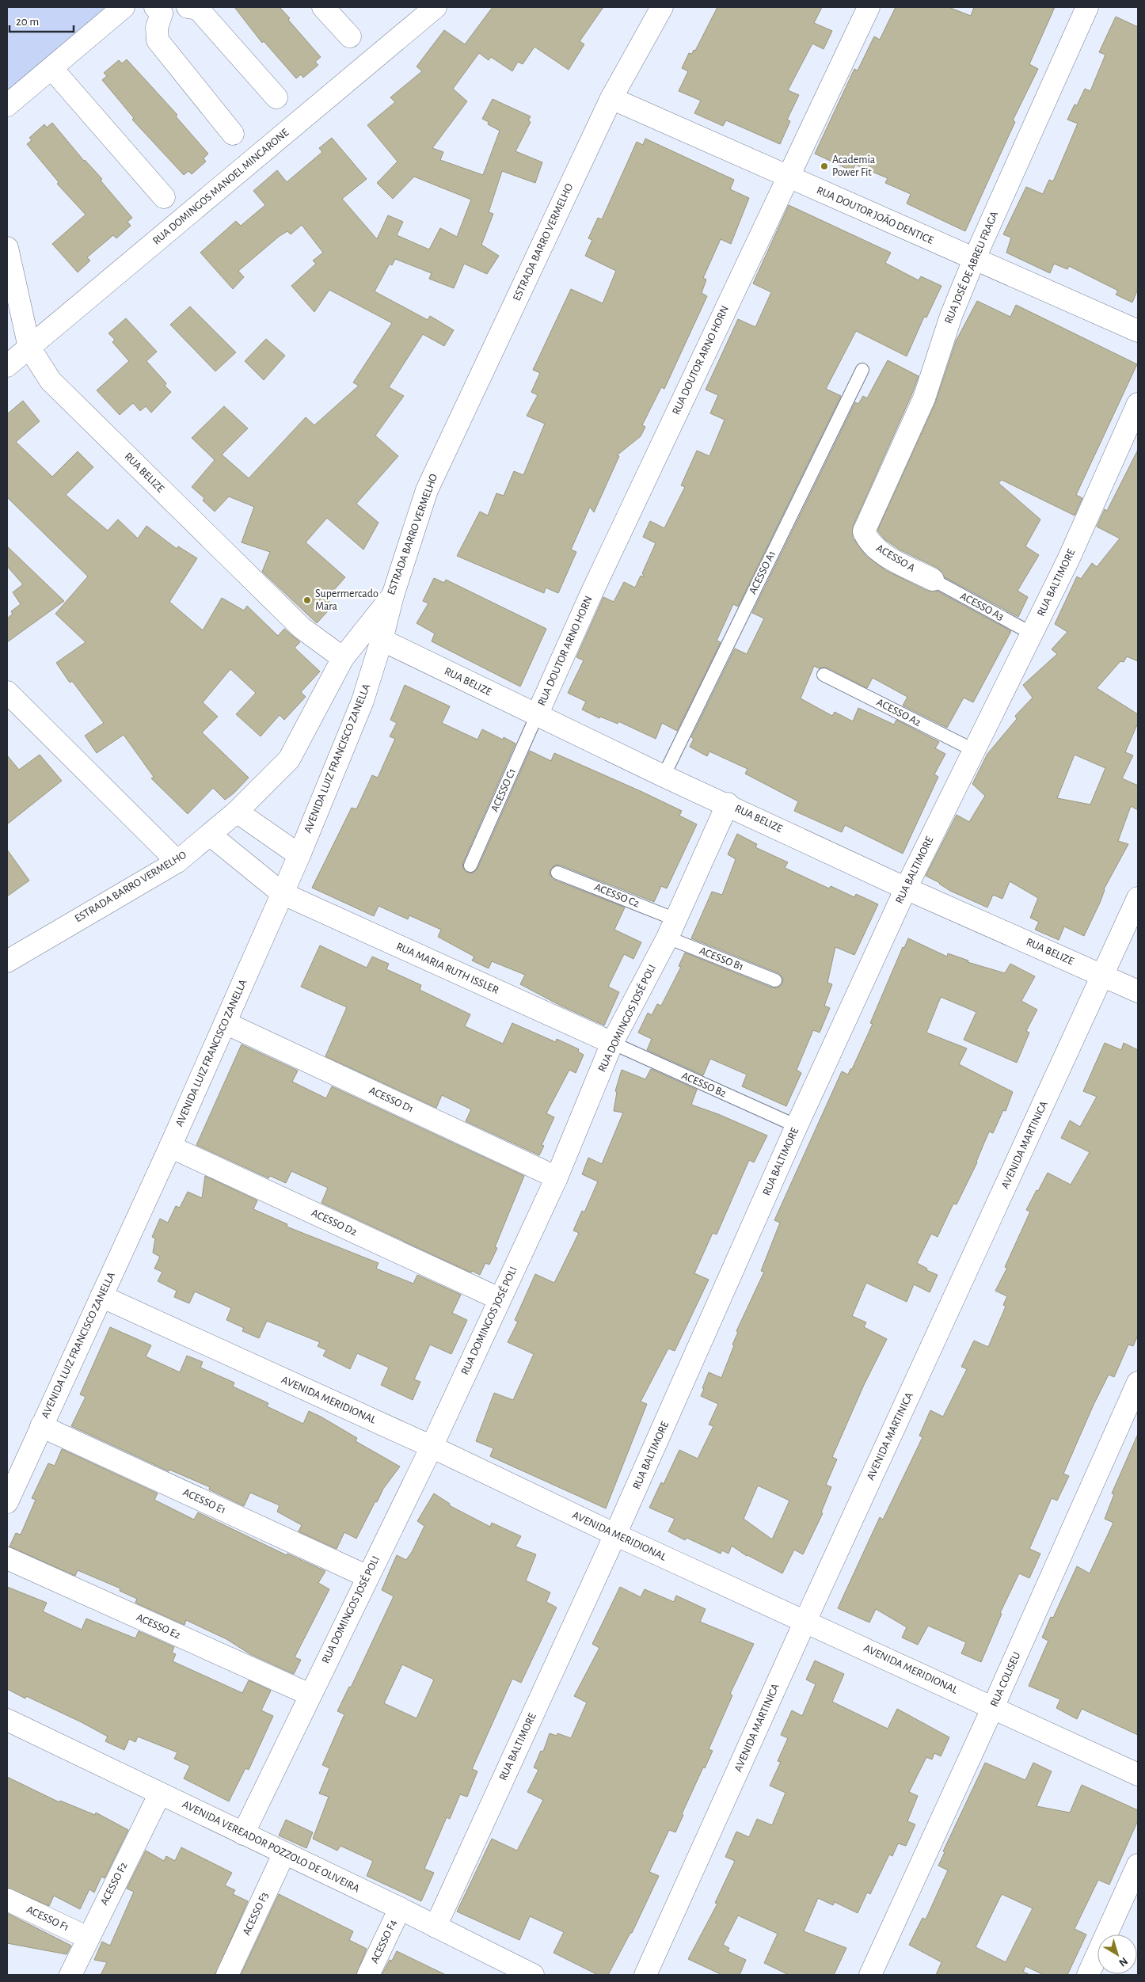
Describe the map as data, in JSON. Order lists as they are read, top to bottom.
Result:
{
  "streets": {
    "street": [
      "RUA DOMINGOS MANOEL MINCARONE",
      "RUA DOUTOR JOÃO DENTICE",
      "ESTRADA BARRO VERMELHO",
      "RUA JOSÉ DE ABREU FRAGA",
      "RUA DOUTOR ARNO HORN",
      "RUA BELIZE",
      "ACESSO A",
      "RUA BALTIMORE",
      "AVENIDA LUIZ FRANCISCO ZANELLA",
      "RUA MARIA RUTH ISSLER",
      "RUA DOMINGOS JOSÉ POLI",
      "ACESSO D1",
      "AVENIDA MARTINICA",
      "ACESSO D2",
      "AVENIDA MERIDIONAL",
      "ACESSO E1",
      "ACESSO E2",
      "RUA COLISEU",
      "AVENIDA VEREADOR POZZOLO DE OLIVEIRA",
      "ACESSO F2",
      "ACESSO F3",
      "ACESSO F1",
      "ACESSO F4"
    ],
    "lane": [
      "ACESSO A1",
      "ACESSO A3",
      "ACESSO A2",
      "ACESSO C1",
      "ACESSO C2",
      "ACESSO B1",
      "ACESSO B2"
    ]
  },
  "crossings": [
    ["RUA DOMINGOS MANOEL MINCARONE", "RUA BELIZE"],
    ["RUA DOUTOR JOÃO DENTICE", "ESTRADA BARRO VERMELHO"],
    ["RUA DOUTOR JOÃO DENTICE", "RUA JOSÉ DE ABREU FRAGA"],
    ["RUA DOUTOR JOÃO DENTICE", "RUA DOUTOR ARNO HORN"],
    ["ESTRADA BARRO VERMELHO", "RUA BELIZE"],
    ["ESTRADA BARRO VERMELHO", "AVENIDA LUIZ FRANCISCO ZANELLA"],
    ["ESTRADA BARRO VERMELHO", "RUA MARIA RUTH ISSLER"],
    ["RUA JOSÉ DE ABREU FRAGA", "ACESSO A"],
    ["RUA DOUTOR ARNO HORN", "RUA BELIZE"],
    ["RUA DOUTOR ARNO HORN", "ACESSO C1"],
    ["RUA BELIZE", "ACESSO A1"],
    ["RUA BELIZE", "RUA BALTIMORE"],
    ["RUA BELIZE", "AVENIDA LUIZ FRANCISCO ZANELLA"],
    ["RUA BELIZE", "ACESSO C1"],
    ["RUA BELIZE", "RUA DOMINGOS JOSÉ POLI"],
    ["RUA BELIZE", "AVENIDA MARTINICA"],
    ["ACESSO A", "ACESSO A3"],
    ["RUA BALTIMORE", "ACESSO A3"],
    ["RUA BALTIMORE", "ACESSO A2"],
    ["RUA BALTIMORE", "ACESSO B2"],
    ["RUA BALTIMORE", "AVENIDA MERIDIONAL"],
    ["RUA BALTIMORE", "AVENIDA VEREADOR POZZOLO DE OLIVEIRA"],
    ["AVENIDA LUIZ FRANCISCO ZANELLA", "RUA MARIA RUTH ISSLER"],
    ["AVENIDA LUIZ FRANCISCO ZANELLA", "ACESSO D1"],
    ["AVENIDA LUIZ FRANCISCO ZANELLA", "ACESSO D2"],
    ["AVENIDA LUIZ FRANCISCO ZANELLA", "AVENIDA MERIDIONAL"],
    ["AVENIDA LUIZ FRANCISCO ZANELLA", "ACESSO E1"],
    ["ACESSO C2", "ACESSO B1"],
    ["ACESSO C2", "RUA DOMINGOS JOSÉ POLI"],
    ["ACESSO B1", "RUA DOMINGOS JOSÉ POLI"],
    ["RUA MARIA RUTH ISSLER", "RUA DOMINGOS JOSÉ POLI"],
    ["RUA MARIA RUTH ISSLER", "ACESSO B2"],
    ["RUA DOMINGOS JOSÉ POLI", "ACESSO B2"],
    ["RUA DOMINGOS JOSÉ POLI", "ACESSO D1"],
    ["RUA DOMINGOS JOSÉ POLI", "ACESSO D2"],
    ["RUA DOMINGOS JOSÉ POLI", "AVENIDA MERIDIONAL"],
    ["RUA DOMINGOS JOSÉ POLI", "ACESSO E1"],
    ["RUA DOMINGOS JOSÉ POLI", "ACESSO E2"],
    ["RUA DOMINGOS JOSÉ POLI", "AVENIDA VEREADOR POZZOLO DE OLIVEIRA"],
    ["AVENIDA MARTINICA", "AVENIDA MERIDIONAL"],
    ["AVENIDA MERIDIONAL", "RUA COLISEU"],
    ["AVENIDA VEREADOR POZZOLO DE OLIVEIRA", "ACESSO F2"],
    ["AVENIDA VEREADOR POZZOLO DE OLIVEIRA", "ACESSO F3"],
    ["AVENIDA VEREADOR POZZOLO DE OLIVEIRA", "ACESSO F4"],
    ["ACESSO F2", "ACESSO F1"]
  ],
  "places": ["Academia Power Fit", "Supermercado Mara"],
  "scale_bar": "20 m",
  "north": "bottom right"
}
